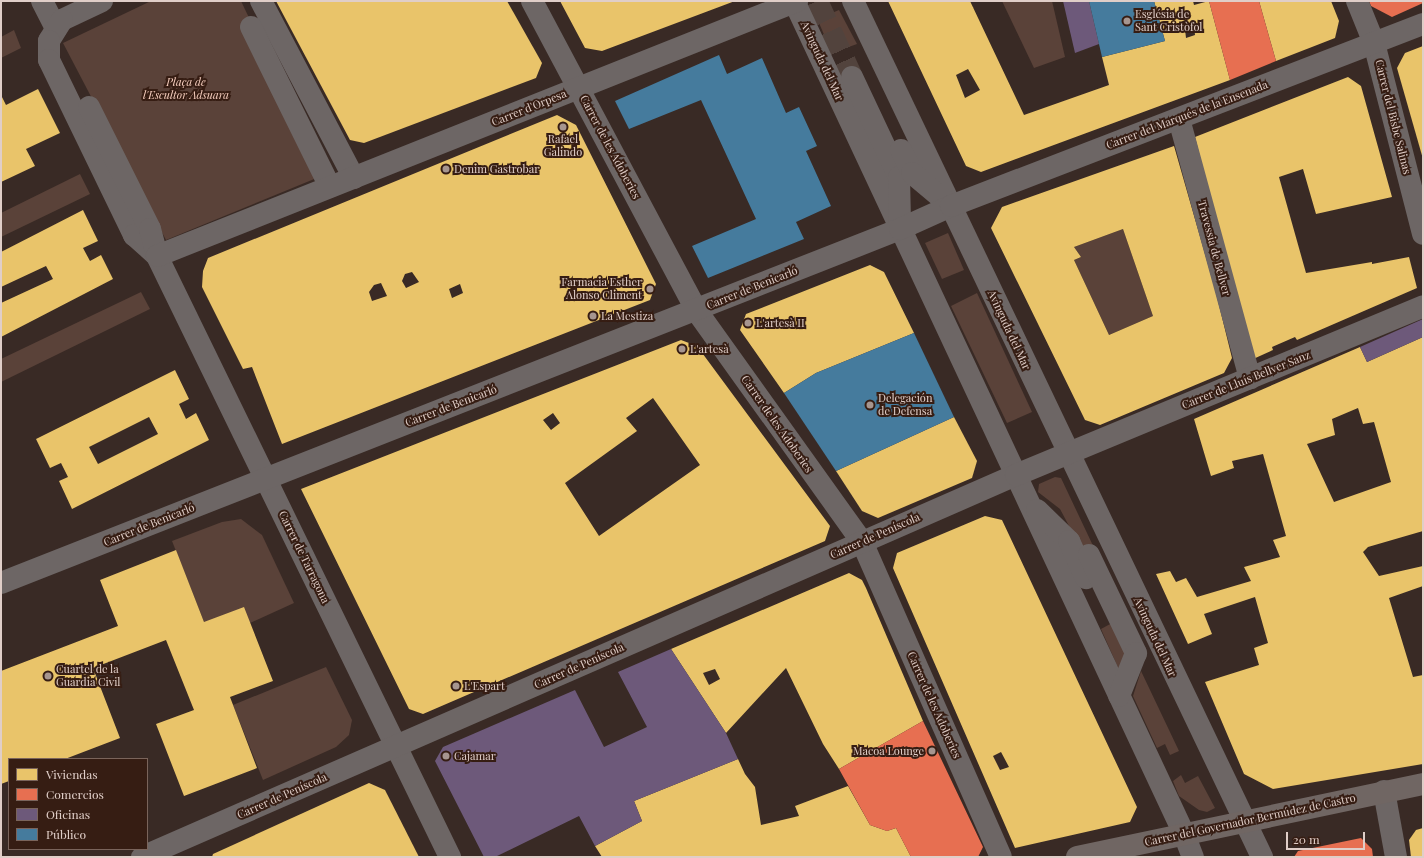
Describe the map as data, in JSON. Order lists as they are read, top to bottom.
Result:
{
  "streets": {
    "main road": ["Carrer del Governador Bermúdez de Castro"],
    "street": [
      "Avinguda del Mar",
      "Carrer d'Orpesa",
      "Carrer del Marqués de la Ensenada",
      "Carrer del Bisbe Salinas",
      "Carrer de les Adoberies",
      "Travessia de Bellver",
      "Carrer de Benicarló",
      "Carrer de Lluís Bellver Sanz",
      "Carrer de Peníscola",
      "Carrer de Tarragona"
    ]
  },
  "crossings": [
    ["Avinguda del Mar", "Carrer d'Orpesa"],
    ["Avinguda del Mar", "Carrer del Marqués de la Ensenada"],
    ["Avinguda del Mar", "Carrer de Benicarló"],
    ["Avinguda del Mar", "Carrer de Lluís Bellver Sanz"],
    ["Avinguda del Mar", "Carrer de Peníscola"],
    ["Avinguda del Mar", "Carrer del Governador Bermúdez de Castro"],
    ["Carrer d'Orpesa", "Carrer de les Adoberies"],
    ["Carrer del Marqués de la Ensenada", "Carrer del Bisbe Salinas"],
    ["Carrer del Marqués de la Ensenada", "Travessia de Bellver"],
    ["Carrer de les Adoberies", "Carrer de Benicarló"],
    ["Carrer de les Adoberies", "Carrer de Peníscola"],
    ["Travessia de Bellver", "Carrer de Lluís Bellver Sanz"],
    ["Carrer de Benicarló", "Carrer de Tarragona"],
    ["Carrer de Peníscola", "Carrer de Tarragona"]
  ],
  "parks": ["Plaça de l'Escultor Adsuara"],
  "places": [
    "Església de Sant Cristòfol",
    "Rafael Galindo",
    "Denim Gastrobar",
    "Farmacia Esther Alonso Climent",
    "La Mestiza",
    "L'artesà II",
    "L'artesà",
    "Delegación de Defensa",
    "Cuartel de la Guardia Civil",
    "L'Espart",
    "Macoa Lounge",
    "Cajamar"
  ],
  "legend": [
    "Viviendas",
    "Comercios",
    "Oficinas",
    "Público"
  ],
  "scale_bar": "20 m"
}
